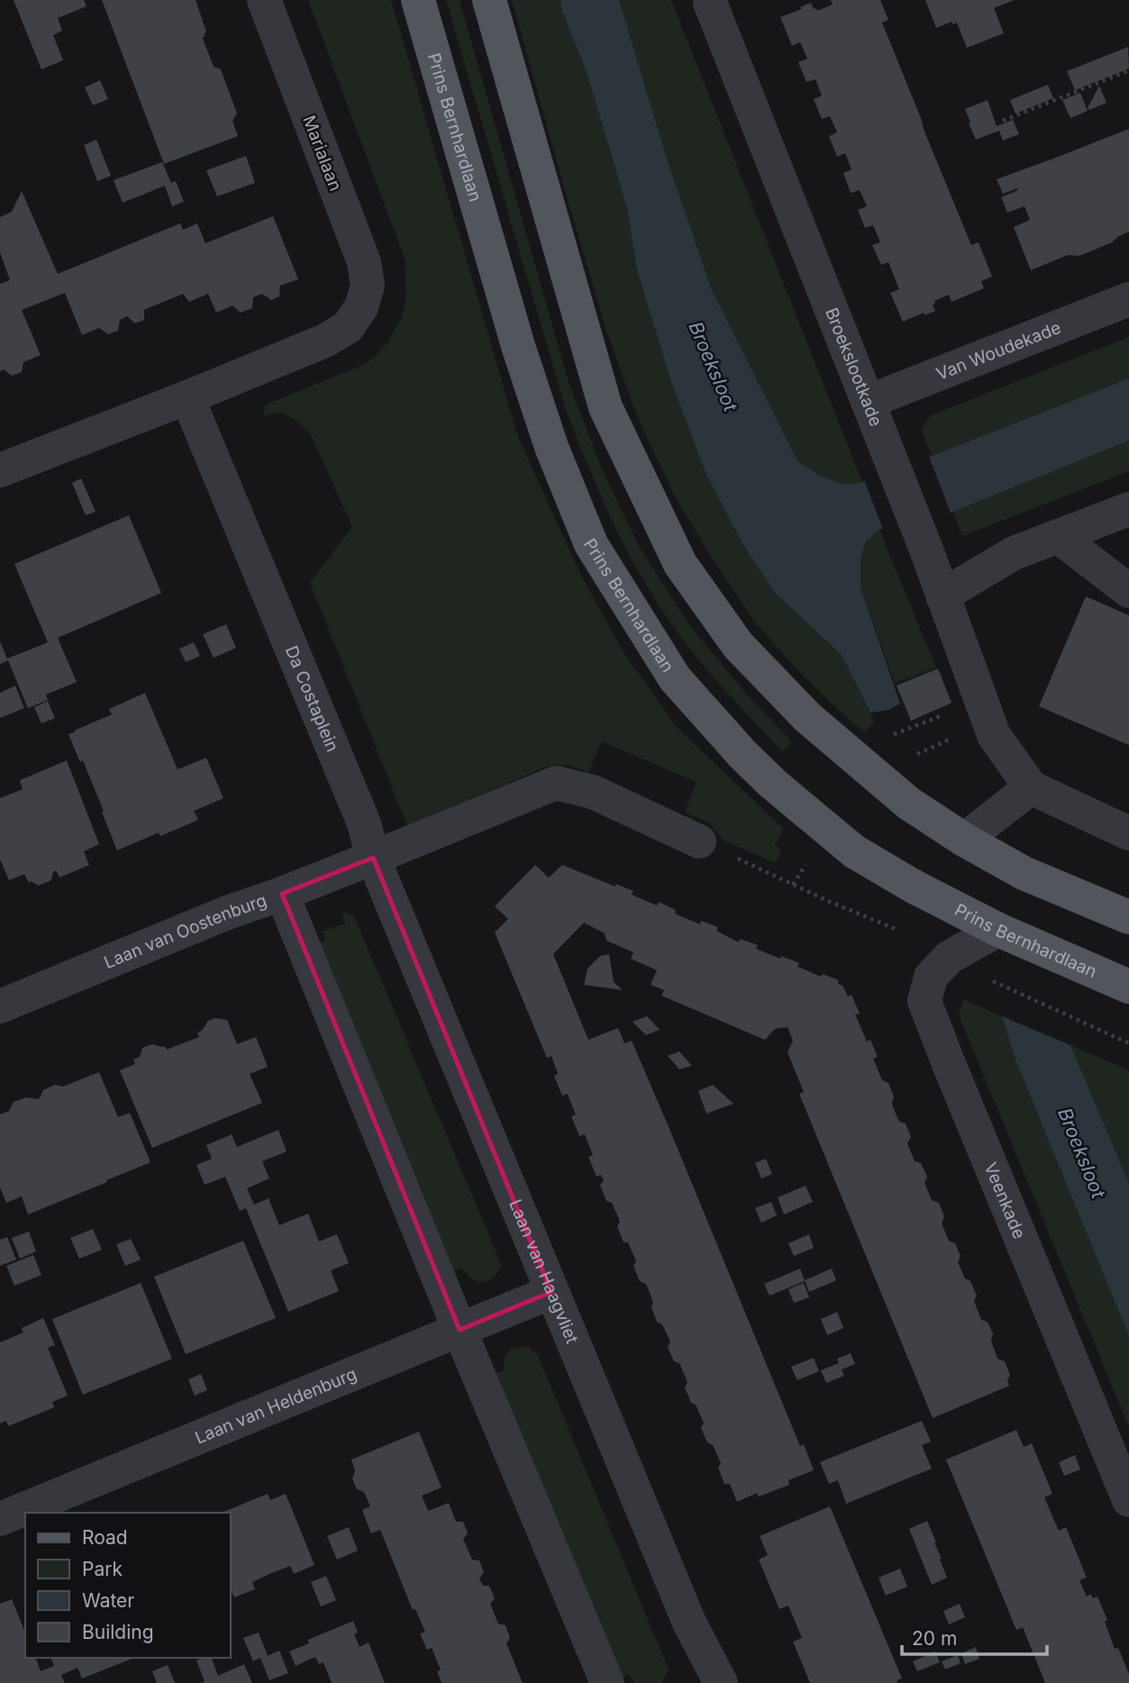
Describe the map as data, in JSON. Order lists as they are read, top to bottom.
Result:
{
  "streets": {
    "main road": ["Prins Bernhardlaan"],
    "street": [
      "Marialaan",
      "Van Woudekade",
      "Broekslootkade",
      "Da Costaplein",
      "Laan van Oostenburg",
      "Veenkade",
      "Laan van Haagvliet",
      "Laan van Heldenburg"
    ]
  },
  "crossings": [
    ["Prins Bernhardlaan", "Veenkade"],
    ["Marialaan", "Da Costaplein"],
    ["Van Woudekade", "Broekslootkade"],
    ["Da Costaplein", "Laan van Oostenburg"],
    ["Da Costaplein", "Laan van Haagvliet"],
    ["Laan van Oostenburg", "Laan van Haagvliet"],
    ["Laan van Haagvliet", "Laan van Heldenburg"]
  ],
  "water": ["Broeksloot"],
  "legend": [
    "Road",
    "Park",
    "Water",
    "Building"
  ],
  "scale_bar": "20 m"
}
